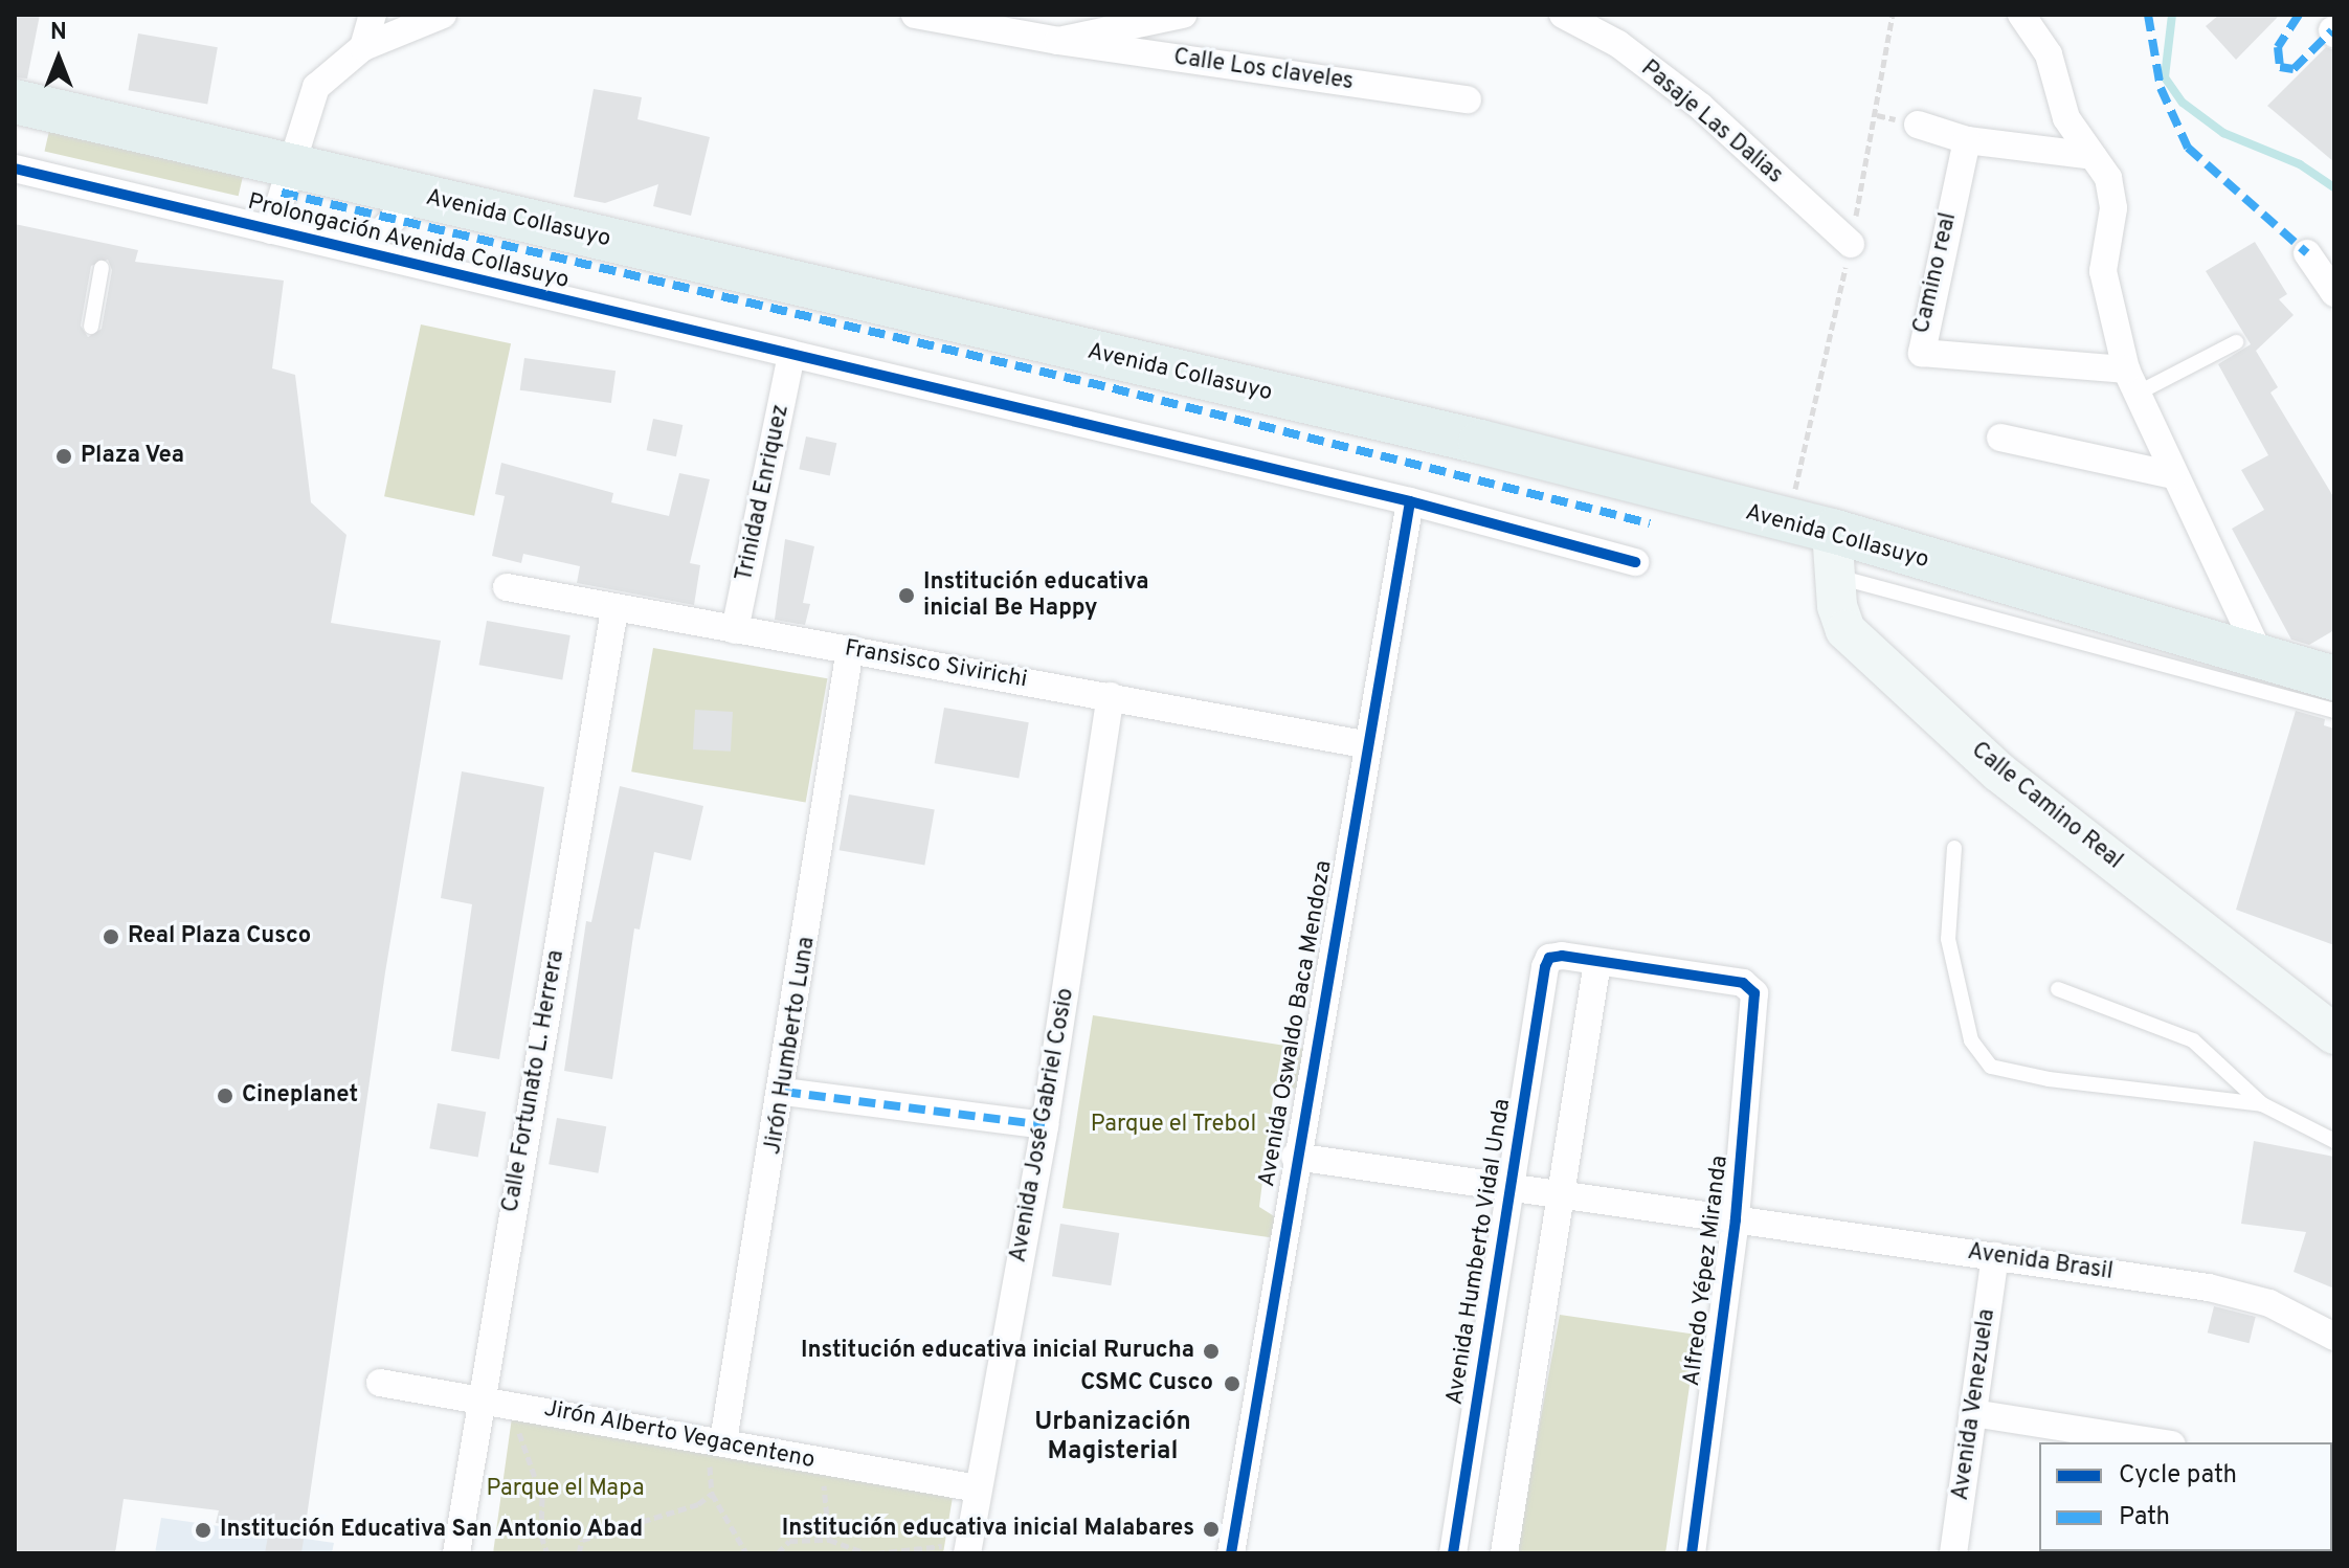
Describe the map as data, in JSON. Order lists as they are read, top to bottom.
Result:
{
  "streets": {
    "main road": ["Avenida Collasuyo"],
    "street": [
      "Calle Los claveles",
      "Pasaje Las Dalias",
      "Prolongación Avenida Collasuyo",
      "Camino real",
      "Trinidad Enriquez",
      "Fransisco Sivirichi",
      "Calle Camino Real",
      "Avenida Oswaldo Baca Mendoza",
      "Jirón Humberto Luna",
      "Calle Fortunato L. Herrera",
      "Avenida José Gabriel Cosio",
      "Avenida Humberto Vidal Unda",
      "Avenida Brasil",
      "Alfredo Yépez Miranda",
      "Avenida Venezuela",
      "Jirón Alberto Vegacenteno"
    ]
  },
  "crossings": [
    ["Avenida Collasuyo", "Calle Camino Real"],
    ["Prolongación Avenida Collasuyo", "Trinidad Enriquez"],
    ["Prolongación Avenida Collasuyo", "Avenida Oswaldo Baca Mendoza"],
    ["Trinidad Enriquez", "Fransisco Sivirichi"],
    ["Fransisco Sivirichi", "Avenida Oswaldo Baca Mendoza"],
    ["Fransisco Sivirichi", "Jirón Humberto Luna"],
    ["Fransisco Sivirichi", "Calle Fortunato L. Herrera"],
    ["Fransisco Sivirichi", "Avenida José Gabriel Cosio"],
    ["Avenida Oswaldo Baca Mendoza", "Avenida Brasil"],
    ["Jirón Humberto Luna", "Jirón Alberto Vegacenteno"],
    ["Calle Fortunato L. Herrera", "Jirón Alberto Vegacenteno"],
    ["Avenida José Gabriel Cosio", "Jirón Alberto Vegacenteno"],
    ["Avenida Humberto Vidal Unda", "Avenida Brasil"],
    ["Avenida Humberto Vidal Unda", "Alfredo Yépez Miranda"],
    ["Avenida Brasil", "Alfredo Yépez Miranda"],
    ["Avenida Brasil", "Avenida Venezuela"]
  ],
  "districts": ["Urbanización Magisterial"],
  "parks": ["Parque el Trebol", "Parque el Mapa"],
  "places": [
    "Plaza Vea",
    "Institución educativa inicial Be Happy",
    "Real Plaza Cusco",
    "Cineplanet",
    "Institución educativa inicial Rurucha",
    "CSMC Cusco",
    "Institución educativa inicial Malabares",
    "Institución Educativa San Antonio Abad"
  ],
  "legend": ["Cycle path", "Path"],
  "north": "top"
}
